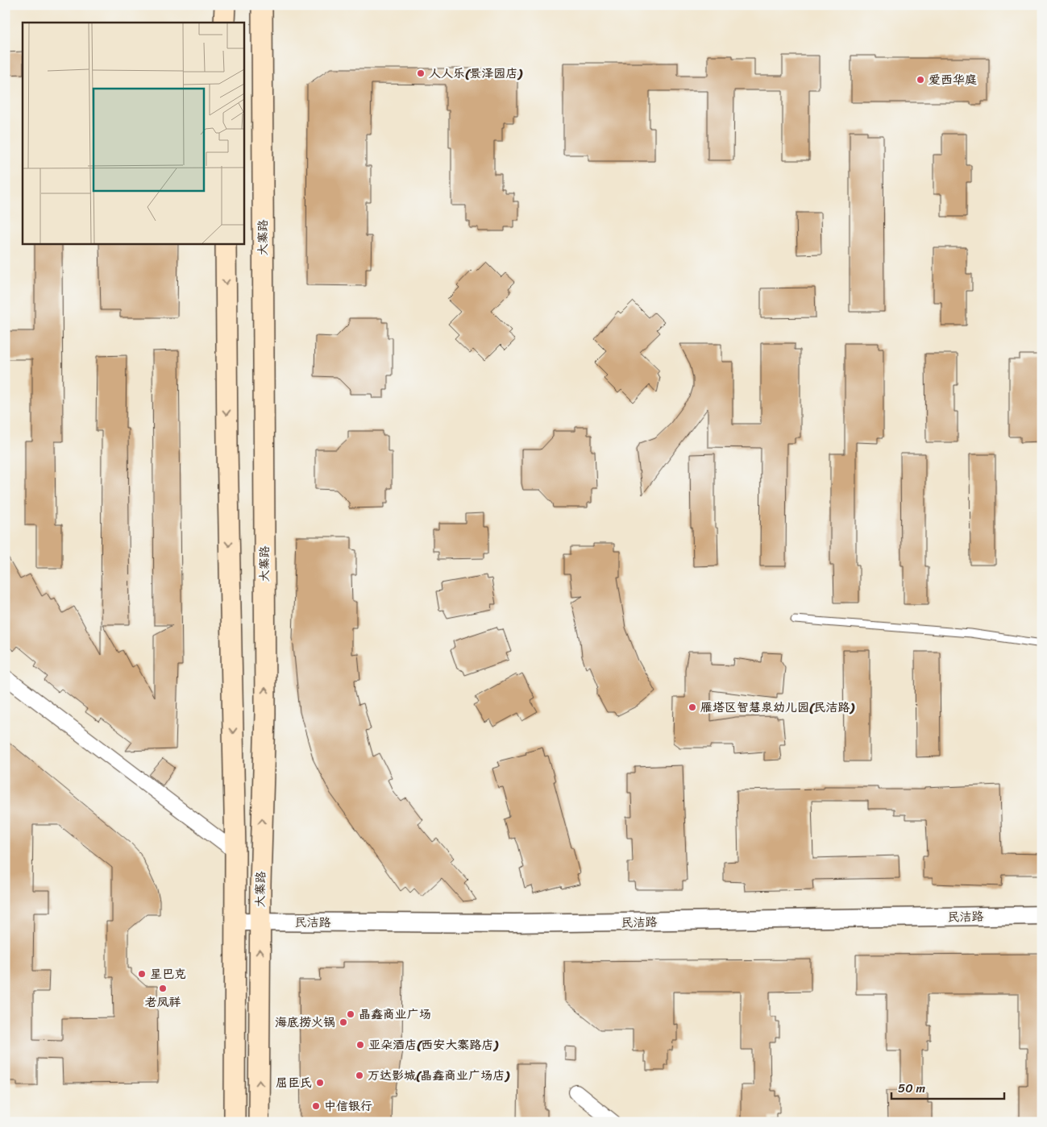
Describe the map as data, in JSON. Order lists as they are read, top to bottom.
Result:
{
  "streets": {
    "main road": ["大寨路"],
    "street": ["民洁路"]
  },
  "crossings": [
    ["大寨路", "民洁路"]
  ],
  "places": [
    "人人乐(景泽园店)",
    "爱西华庭",
    "雁塔区智慧泉幼儿园(民洁路)",
    "星巴克",
    "老凤祥",
    "晶鑫商业广场",
    "海底捞火锅",
    "亚朵酒店(西安大寨路店)",
    "万达影城(晶鑫商业广场店)",
    "屈臣氏",
    "中信银行"
  ],
  "scale_bar": "50 m"
}
